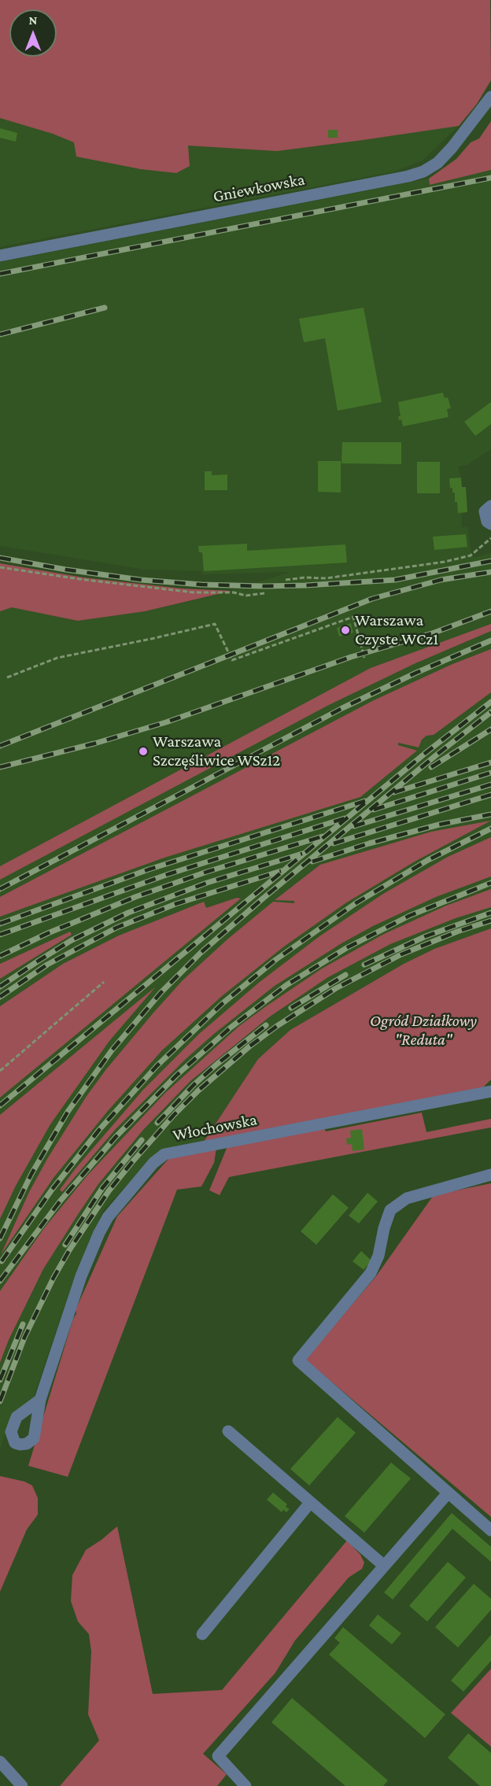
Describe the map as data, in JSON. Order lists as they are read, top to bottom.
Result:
{
  "streets": {
    "street": ["Gniewkowska", "Włochowska"]
  },
  "parks": ["Ogród Działkowy \"Reduta\""],
  "places": ["Warszawa Czyste WCz1", "Warszawa Szczęśliwice WSz12"],
  "north": "top"
}
